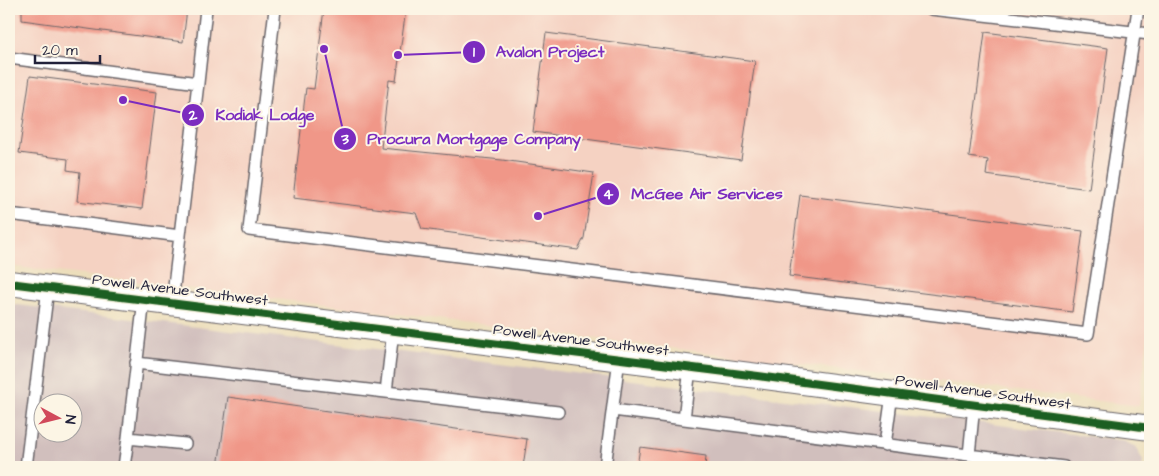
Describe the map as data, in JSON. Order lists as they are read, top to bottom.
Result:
{
  "streets": {
    "street": ["Powell Avenue Southwest"]
  },
  "places": [
    "Procura Mortgage Company",
    "Avalon Project",
    "Kodiak Lodge",
    "McGee Air Services"
  ],
  "scale_bar": "20 m",
  "north": "right"
}
